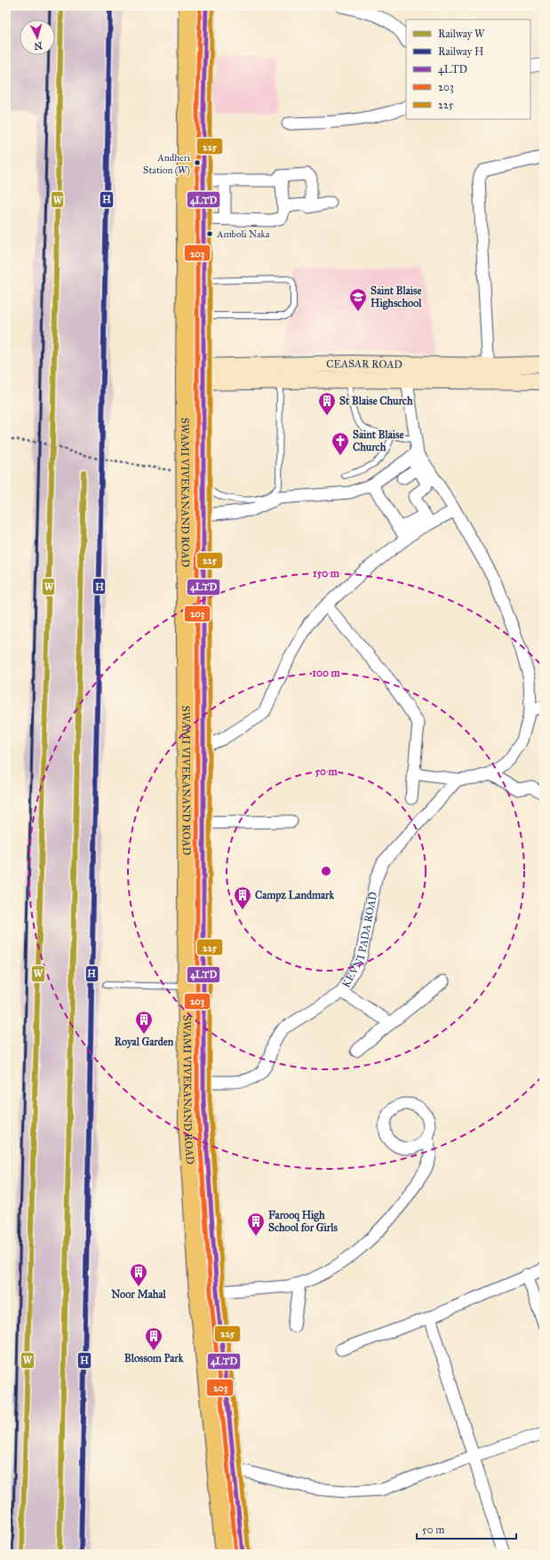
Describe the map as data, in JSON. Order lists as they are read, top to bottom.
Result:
{
  "streets": {
    "main road": ["CEASAR ROAD", "SWAMI VIVEKANAND ROAD"],
    "street": ["KEVNI PADA ROAD"]
  },
  "crossings": [
    ["CEASAR ROAD", "SWAMI VIVEKANAND ROAD"],
    ["SWAMI VIVEKANAND ROAD", "KEVNI PADA ROAD"]
  ],
  "places": {
    "other": ["Andheri Station (W)", "Amboli Naka"],
    "school or university": ["Saint Blaise Highschool"],
    "building": [
      "St Blaise Church",
      "Campz Landmark",
      "Royal Garden",
      "Farooq High School for Girls",
      "Noor Mahal",
      "Blossom Park"
    ],
    "church": ["Saint Blaise Church"]
  },
  "lines": [
    "rail line W",
    "rail line H",
    "transit line 4LTD",
    "transit line 203",
    "transit line 225"
  ],
  "legend": [
    "Railway W",
    "Railway H",
    "4LTD",
    "203",
    "225"
  ],
  "scale_bar": "50 m",
  "north": "bottom",
  "rings": ["150 m", "100 m", "50 m"]
}
